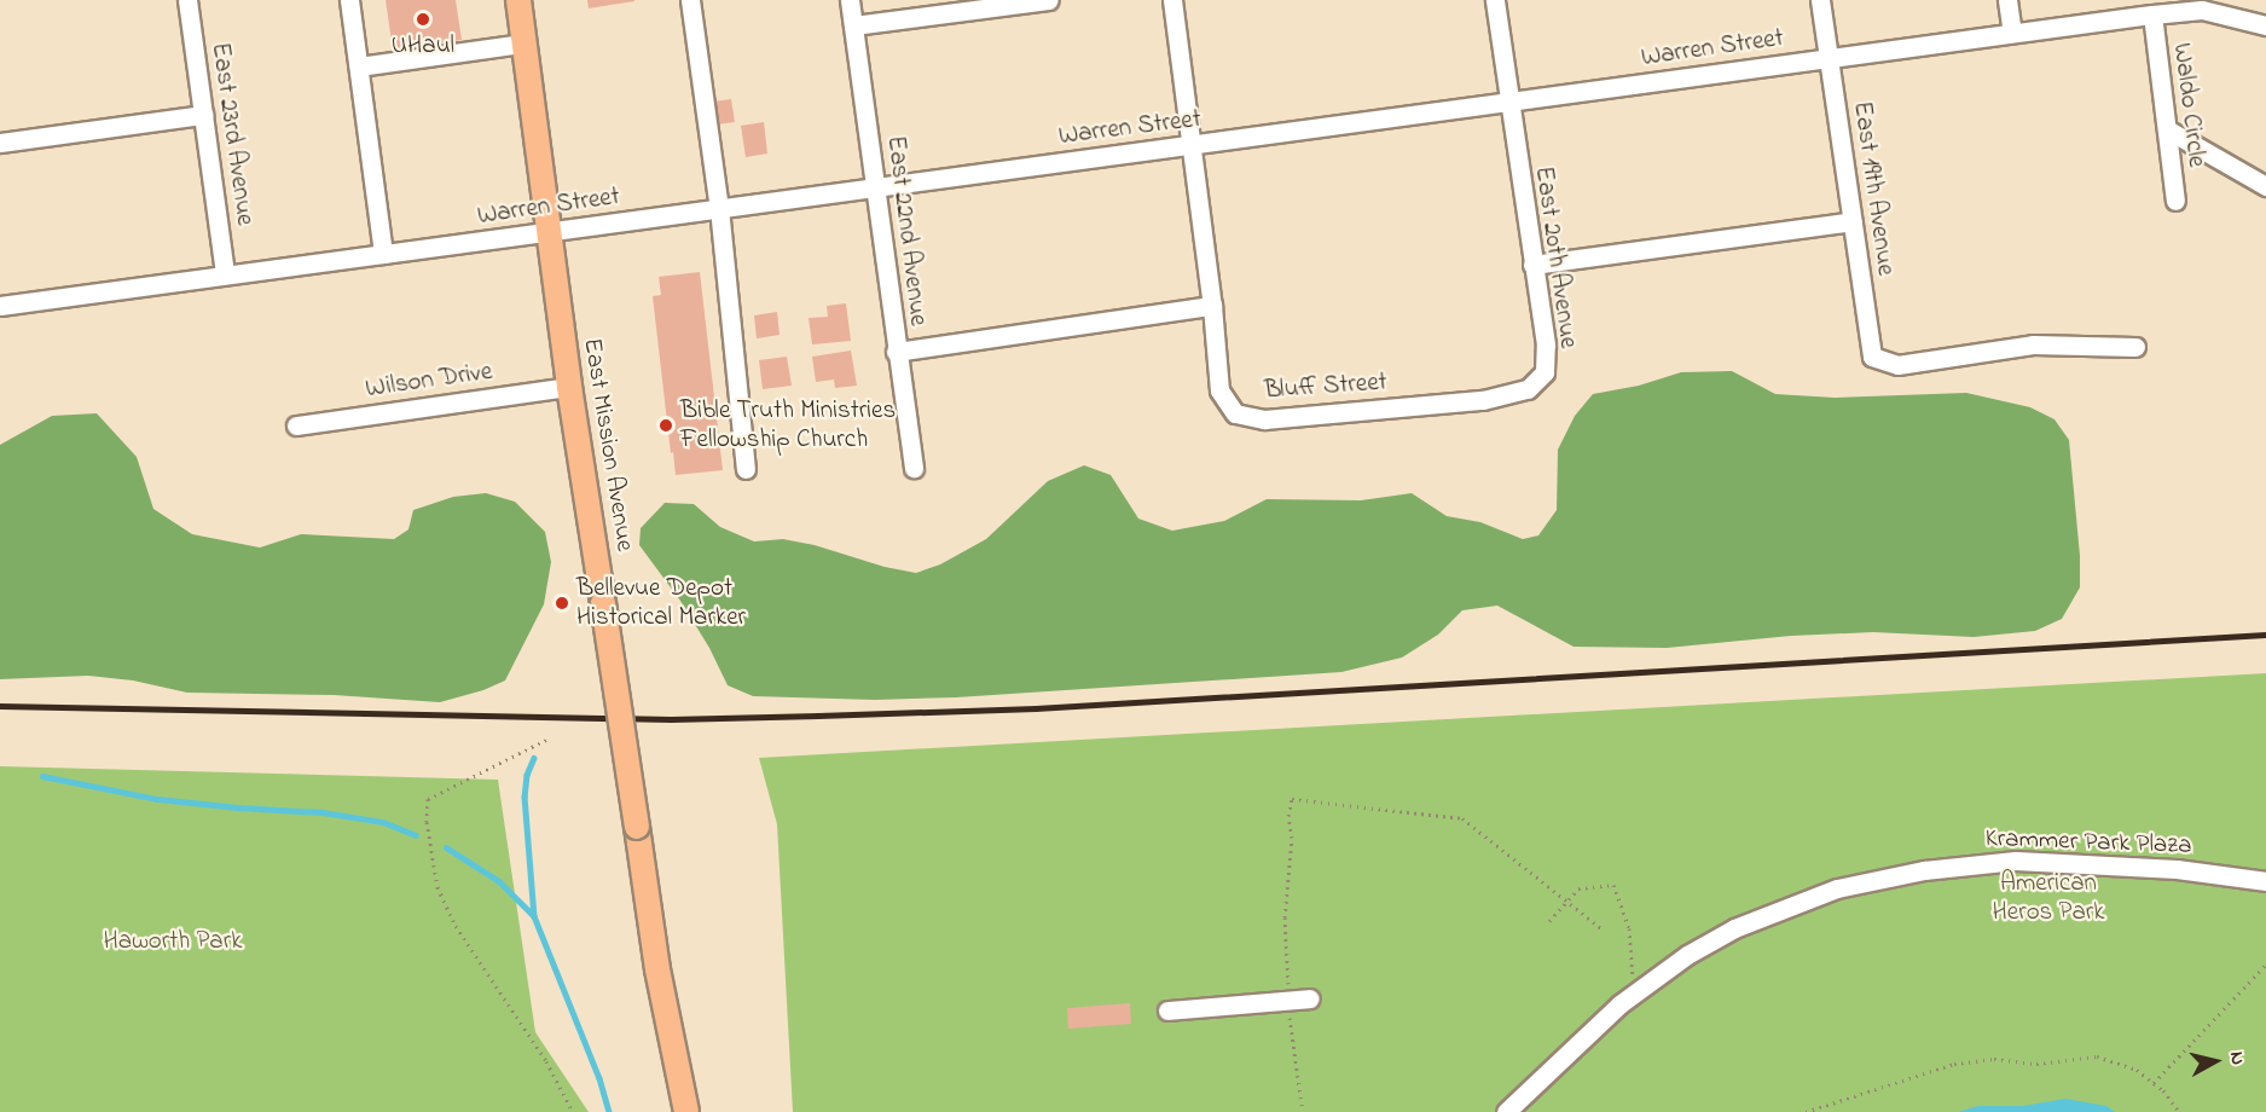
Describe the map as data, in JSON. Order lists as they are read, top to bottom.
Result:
{
  "streets": {
    "main road": ["East Mission Avenue"],
    "street": [
      "Warren Street",
      "Waldo Circle",
      "East 23rd Avenue",
      "East 19th Avenue",
      "East 22nd Avenue",
      "East 20th Avenue",
      "Wilson Drive",
      "Bluff Street",
      "Krammer Park Plaza"
    ]
  },
  "crossings": [
    ["Warren Street", "Waldo Circle"],
    ["Warren Street", "East 23rd Avenue"],
    ["Warren Street", "East 19th Avenue"],
    ["Warren Street", "East 22nd Avenue"],
    ["Warren Street", "East 20th Avenue"],
    ["Warren Street", "Bluff Street"],
    ["Warren Street", "East Mission Avenue"],
    ["East 20th Avenue", "Bluff Street"],
    ["Wilson Drive", "East Mission Avenue"]
  ],
  "parks": ["American Heros Park", "Haworth Park"],
  "places": ["UHaul", "Bible Truth Ministries Fellowship Church", "Bellevue Depot Historical Marker"],
  "north": "right"
}
